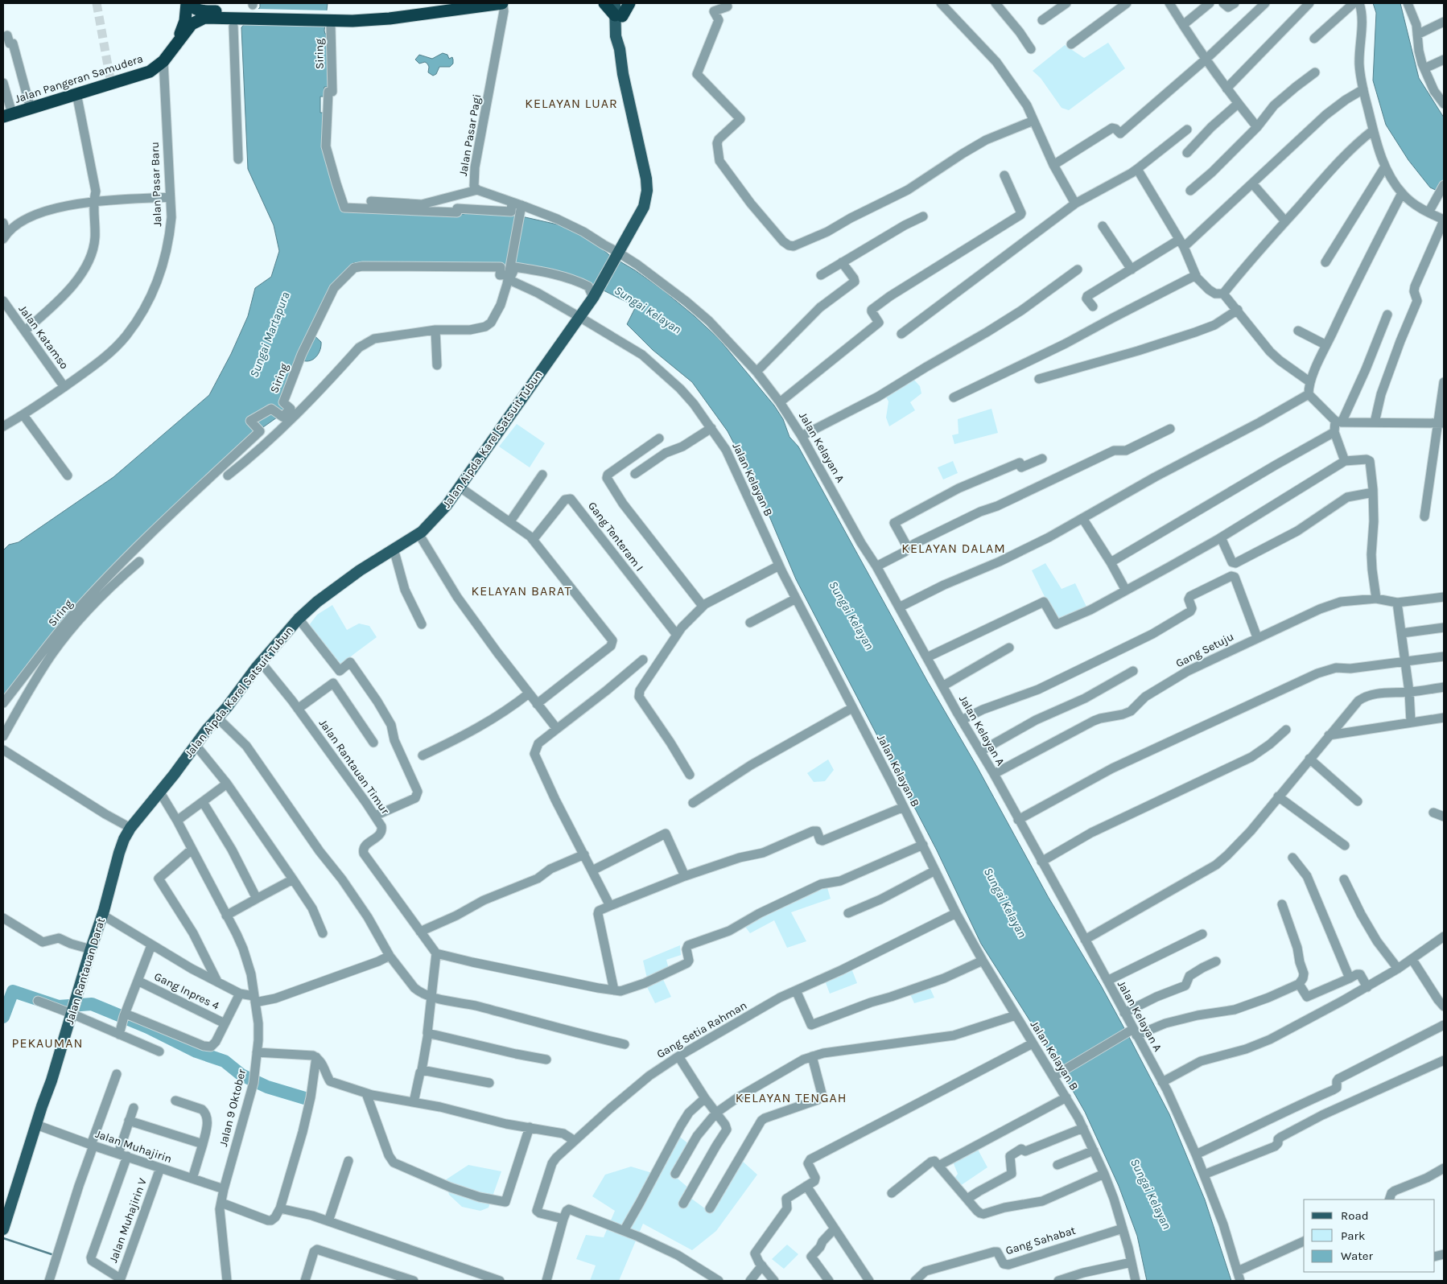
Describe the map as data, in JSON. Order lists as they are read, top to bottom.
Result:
{
  "streets": {
    "highway": ["Jalan Pangeran Samudera"],
    "main road": ["Jalan Aipda. Karel Satsuit Tubun", "Jalan Rantauan Darat"],
    "street": [
      "Siring",
      "Jalan Pasar Pagi",
      "Jalan Pasar Baru",
      "Jalan Katamso",
      "Jalan Kelayan A",
      "Jalan Kelayan B",
      "Gang Tenteram I",
      "Gang Setuju",
      "Jalan Rantauan Timur",
      "Gang Inpres 4",
      "Gang Setia Rahman",
      "Jalan 9 Oktober",
      "Jalan Muhajirin",
      "Jalan Muhajirin V",
      "Gang Sahabat"
    ]
  },
  "crossings": [
    ["Siring", "Jalan Pasar Pagi"],
    ["Siring", "Jalan Kelayan B"],
    ["Jalan Pangeran Samudera", "Jalan Pasar Baru"],
    ["Jalan Pasar Pagi", "Jalan Aipda. Karel Satsuit Tubun"],
    ["Jalan Pasar Pagi", "Jalan Kelayan A"],
    ["Jalan Pasar Baru", "Jalan Katamso"],
    ["Jalan Aipda. Karel Satsuit Tubun", "Jalan Kelayan A"],
    ["Jalan Aipda. Karel Satsuit Tubun", "Jalan Kelayan B"],
    ["Jalan Aipda. Karel Satsuit Tubun", "Jalan Rantauan Timur"],
    ["Jalan Aipda. Karel Satsuit Tubun", "Jalan Rantauan Darat"],
    ["Jalan Aipda. Karel Satsuit Tubun", "Jalan 9 Oktober"],
    ["Jalan Kelayan A", "Gang Setuju"],
    ["Jalan Kelayan B", "Gang Setia Rahman"],
    ["Jalan Kelayan B", "Gang Sahabat"],
    ["Jalan Rantauan Darat", "Jalan Muhajirin"],
    ["Jalan 9 Oktober", "Jalan Muhajirin"],
    ["Jalan Muhajirin", "Jalan Muhajirin V"]
  ],
  "districts": [
    "KELAYAN LUAR",
    "KELAYAN DALAM",
    "KELAYAN BARAT",
    "PEKAUMAN",
    "KELAYAN TENGAH"
  ],
  "water": ["Sungai Kelayan", "Sungai Martapura"],
  "legend": ["Road", "Park", "Water"]
}
